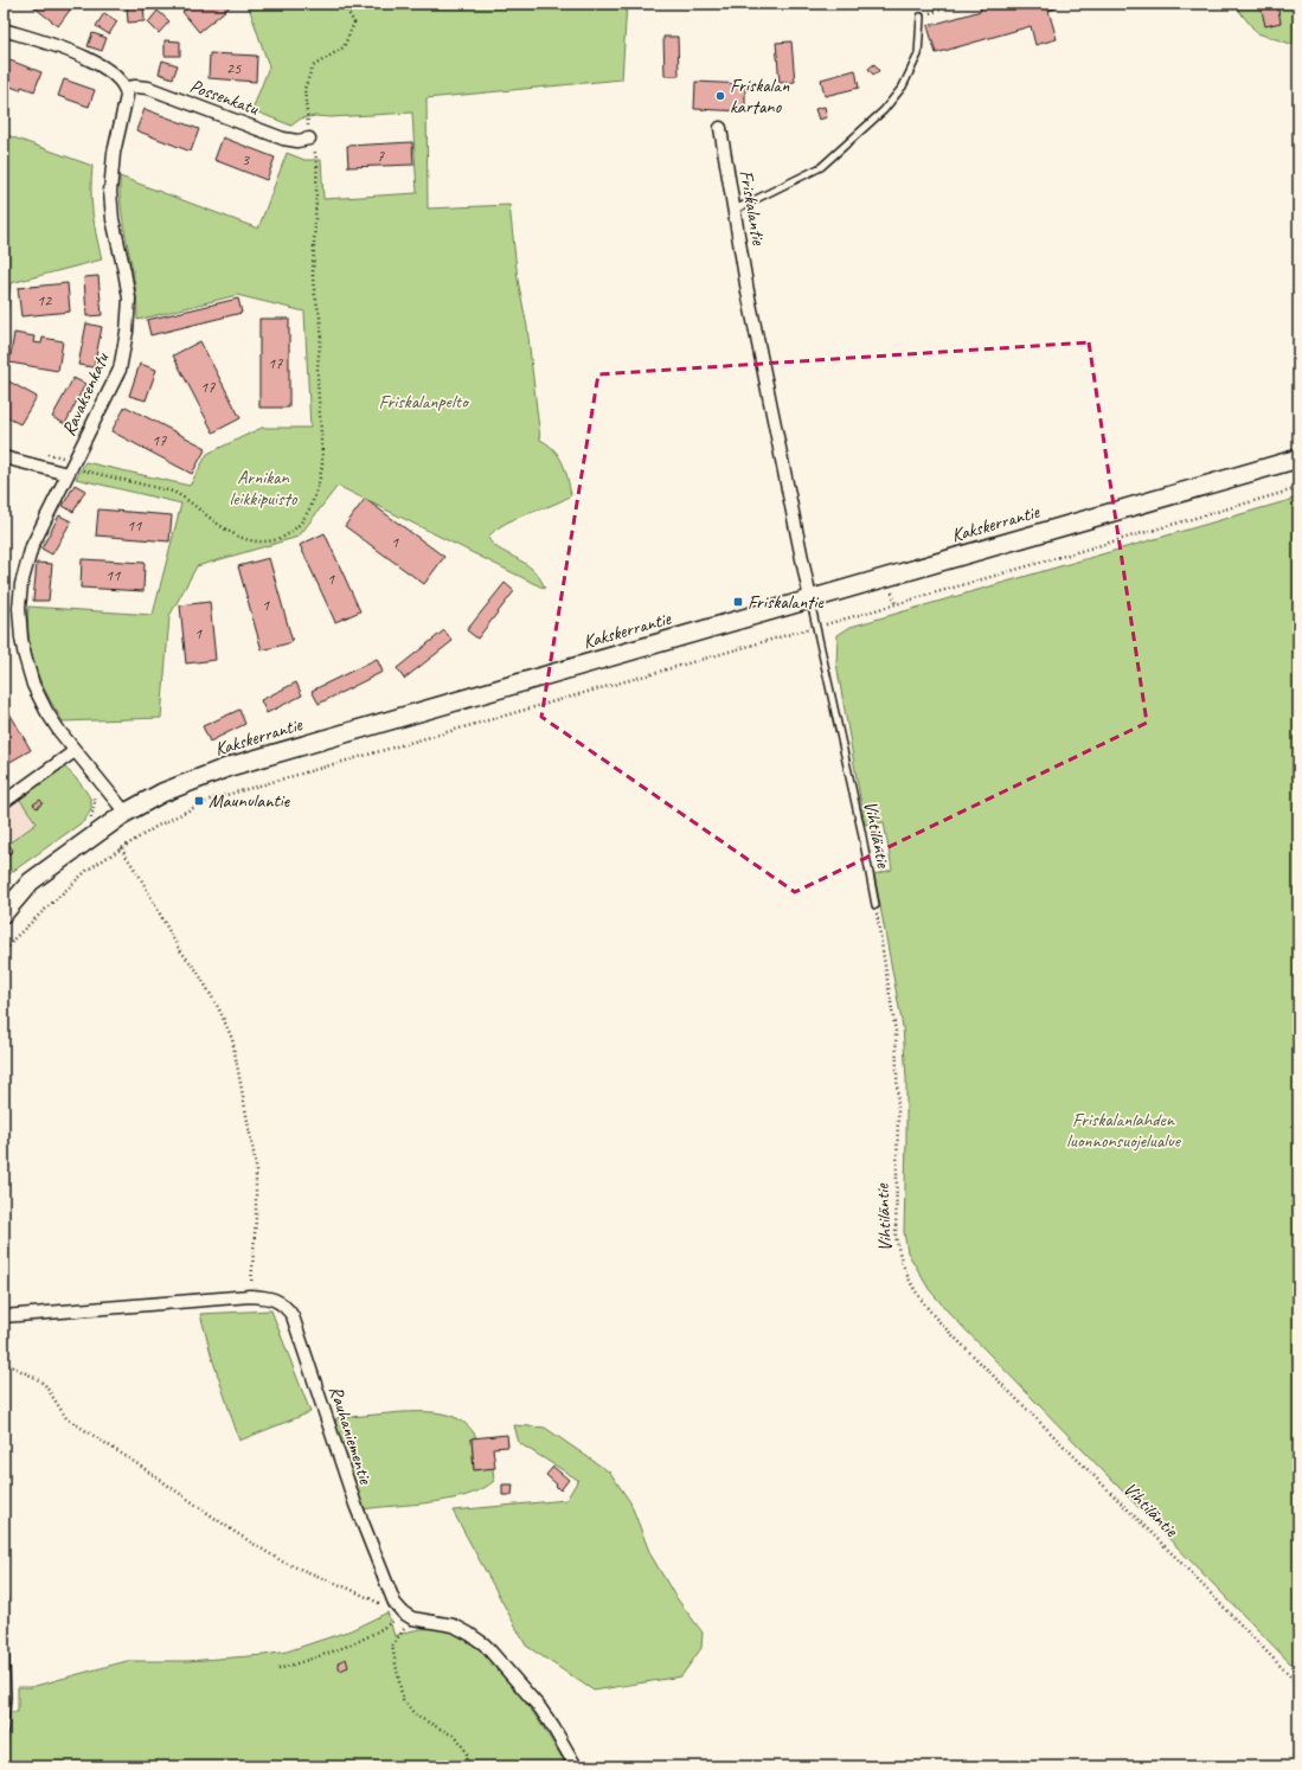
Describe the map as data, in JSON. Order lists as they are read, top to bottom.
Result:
{
  "streets": {
    "main road": ["Kakskerrantie"],
    "street": [
      "Possenkatu",
      "Friskalantie",
      "Ravaksenkatu",
      "Rauhaniementie"
    ],
    "lane": ["Vihtiläntie"]
  },
  "crossings": [
    ["Possenkatu", "Ravaksenkatu"],
    ["Friskalantie", "Kakskerrantie"],
    ["Friskalantie", "Vihtiläntie"],
    ["Ravaksenkatu", "Kakskerrantie"],
    ["Kakskerrantie", "Vihtiläntie"]
  ],
  "parks": ["Friskalanpelto", "Arnikan leikkipuisto", "Friskalanlahden luonnonsuojelualue"],
  "places": {
    "other": ["Friskalan kartano"],
    "transit": ["Friskalantie", "Maunulantie"]
  },
  "house_numbers": [
    "25",
    "7",
    "3",
    "12",
    "17",
    "17",
    "17",
    "11",
    "1",
    "11",
    "1",
    "1",
    "1"
  ]
}
